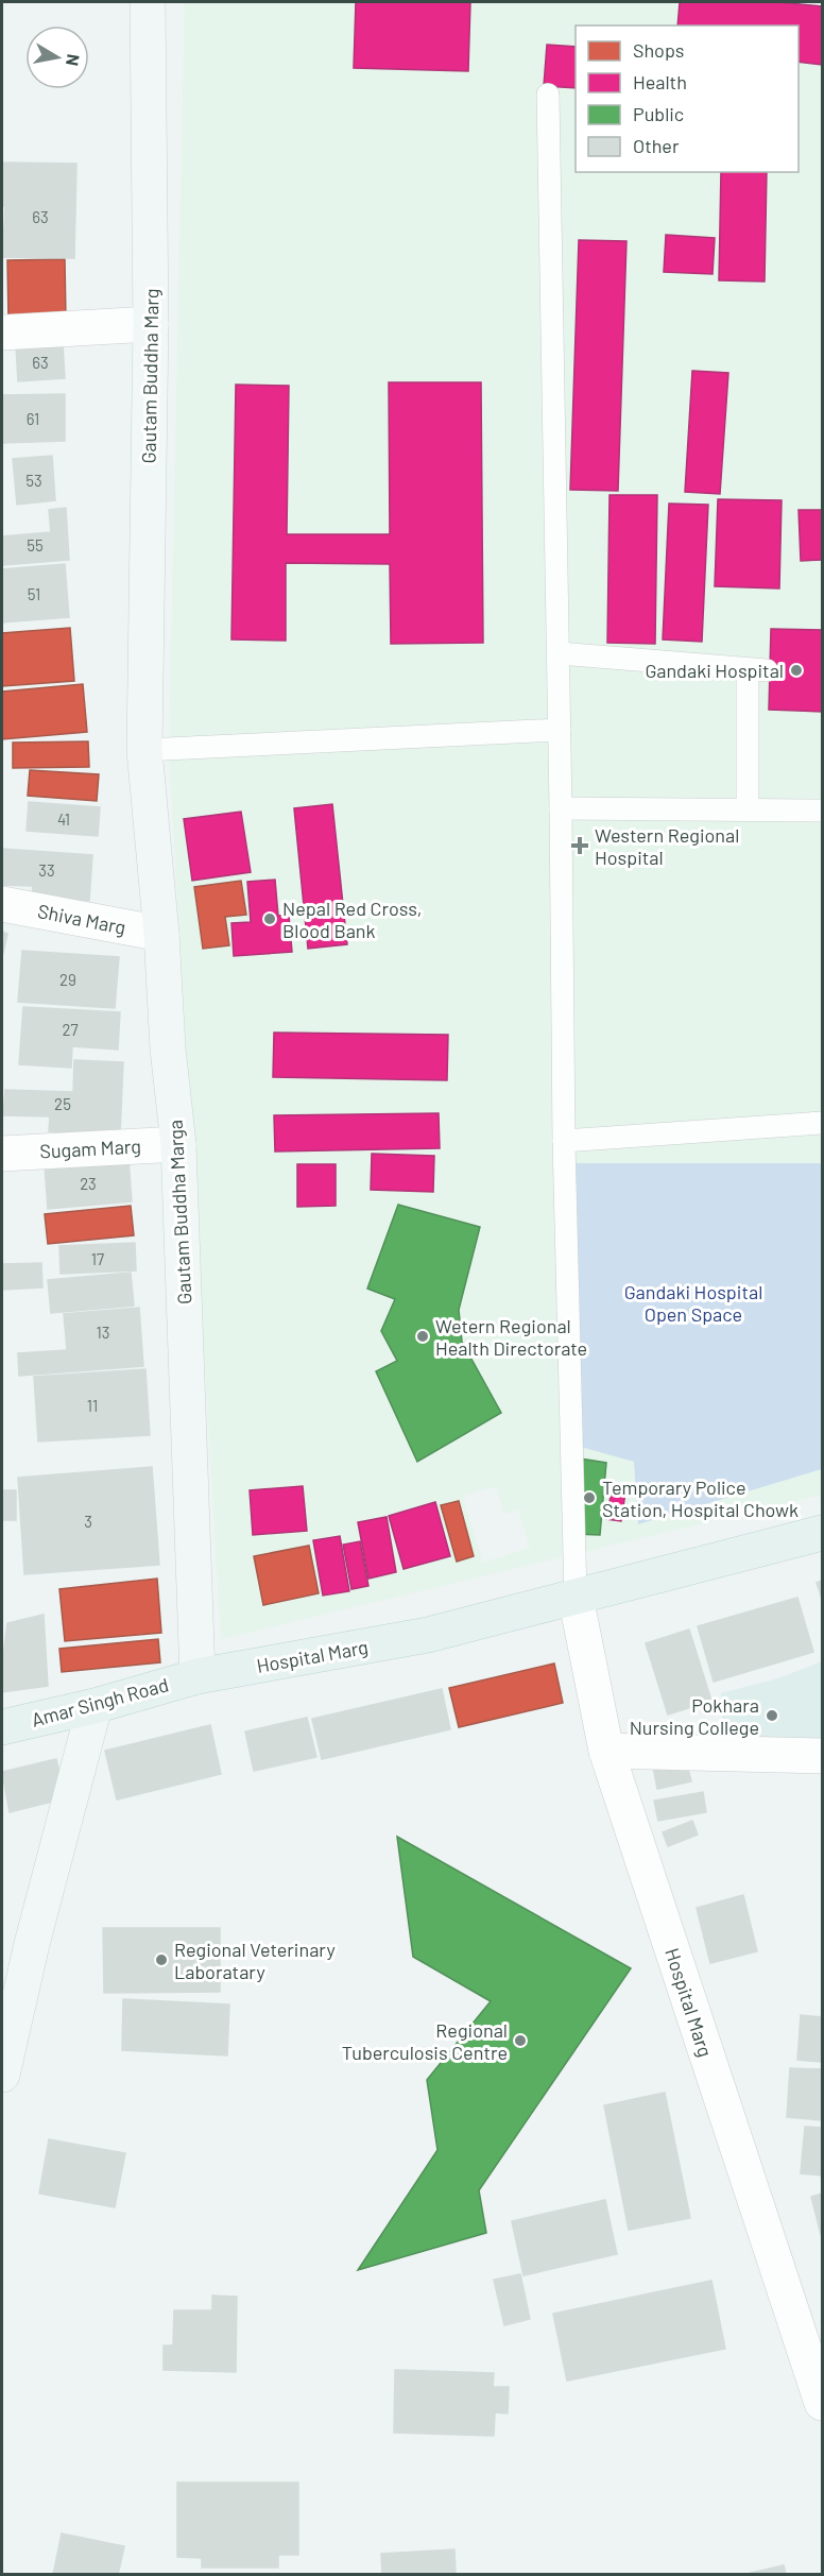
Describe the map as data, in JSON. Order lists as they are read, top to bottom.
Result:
{
  "streets": {
    "main road": [
      "Gautam Buddha Marg",
      "Gautam Buddha Marga",
      "Hospital Marg",
      "Amar Singh Road"
    ],
    "street": ["Shiva Marg", "Sugam Marg"]
  },
  "crossings": [
    ["Gautam Buddha Marg", "Gautam Buddha Marga"],
    ["Shiva Marg", "Gautam Buddha Marga"],
    ["Sugam Marg", "Gautam Buddha Marga"],
    ["Gautam Buddha Marga", "Hospital Marg"],
    ["Gautam Buddha Marga", "Amar Singh Road"],
    ["Hospital Marg", "Amar Singh Road"]
  ],
  "parks": ["Gandaki Hospital Open Space"],
  "places": {
    "other": [
      "Gandaki Hospital",
      "Nepal Red Cross, Blood Bank",
      "Wetern Regional Health Directorate",
      "Temporary Police Station, Hospital Chowk",
      "Pokhara Nursing College",
      "Regional Veterinary Laboratary",
      "Regional Tuberculosis Centre"
    ],
    "health": ["Western Regional Hospital"]
  },
  "house_numbers": [
    "63",
    "63",
    "61",
    "53",
    "55",
    "51",
    "41",
    "33",
    "29",
    "27",
    "25",
    "23",
    "17",
    "13",
    "11",
    "3"
  ],
  "legend": [
    "Shops",
    "Health",
    "Public",
    "Other"
  ],
  "north": "right"
}
